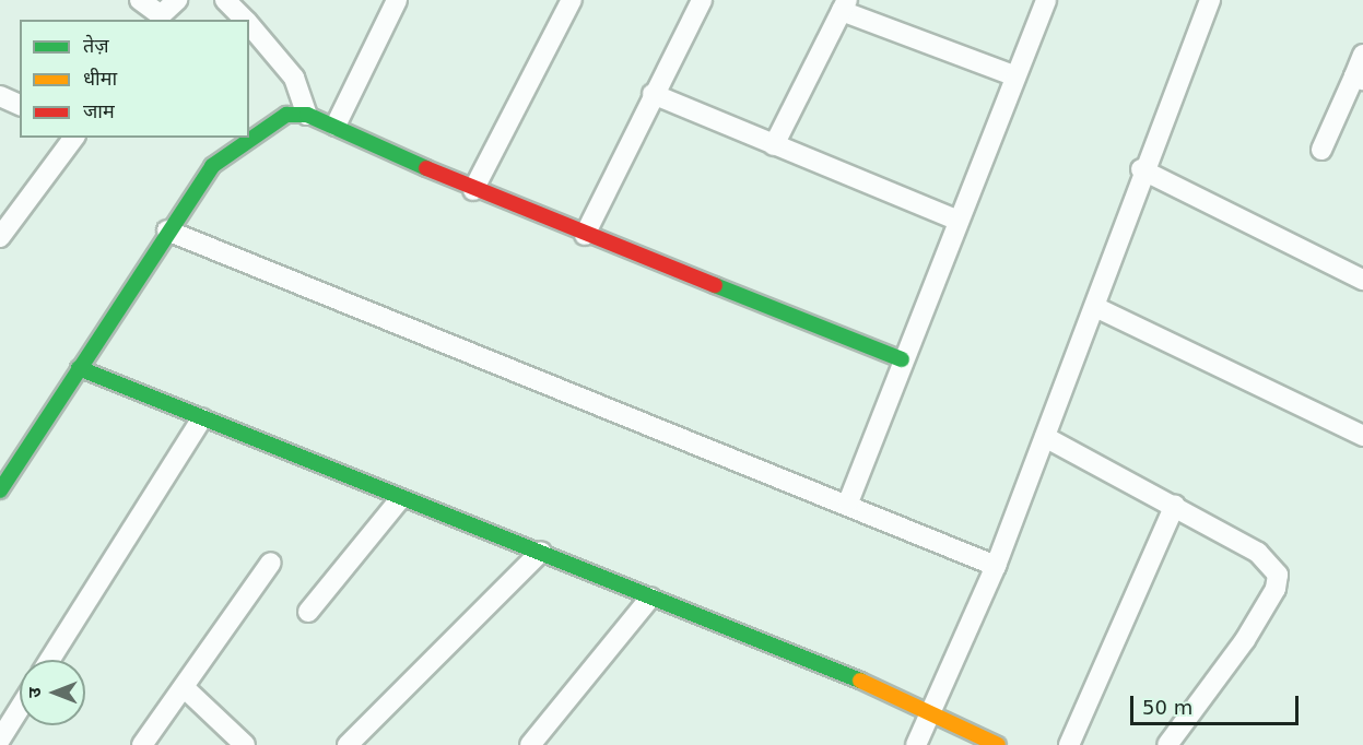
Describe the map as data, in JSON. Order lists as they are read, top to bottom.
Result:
{
  "legend": ["तेज़", "धीमा", "जाम"],
  "scale_bar": "50 m",
  "north": "left"
}
